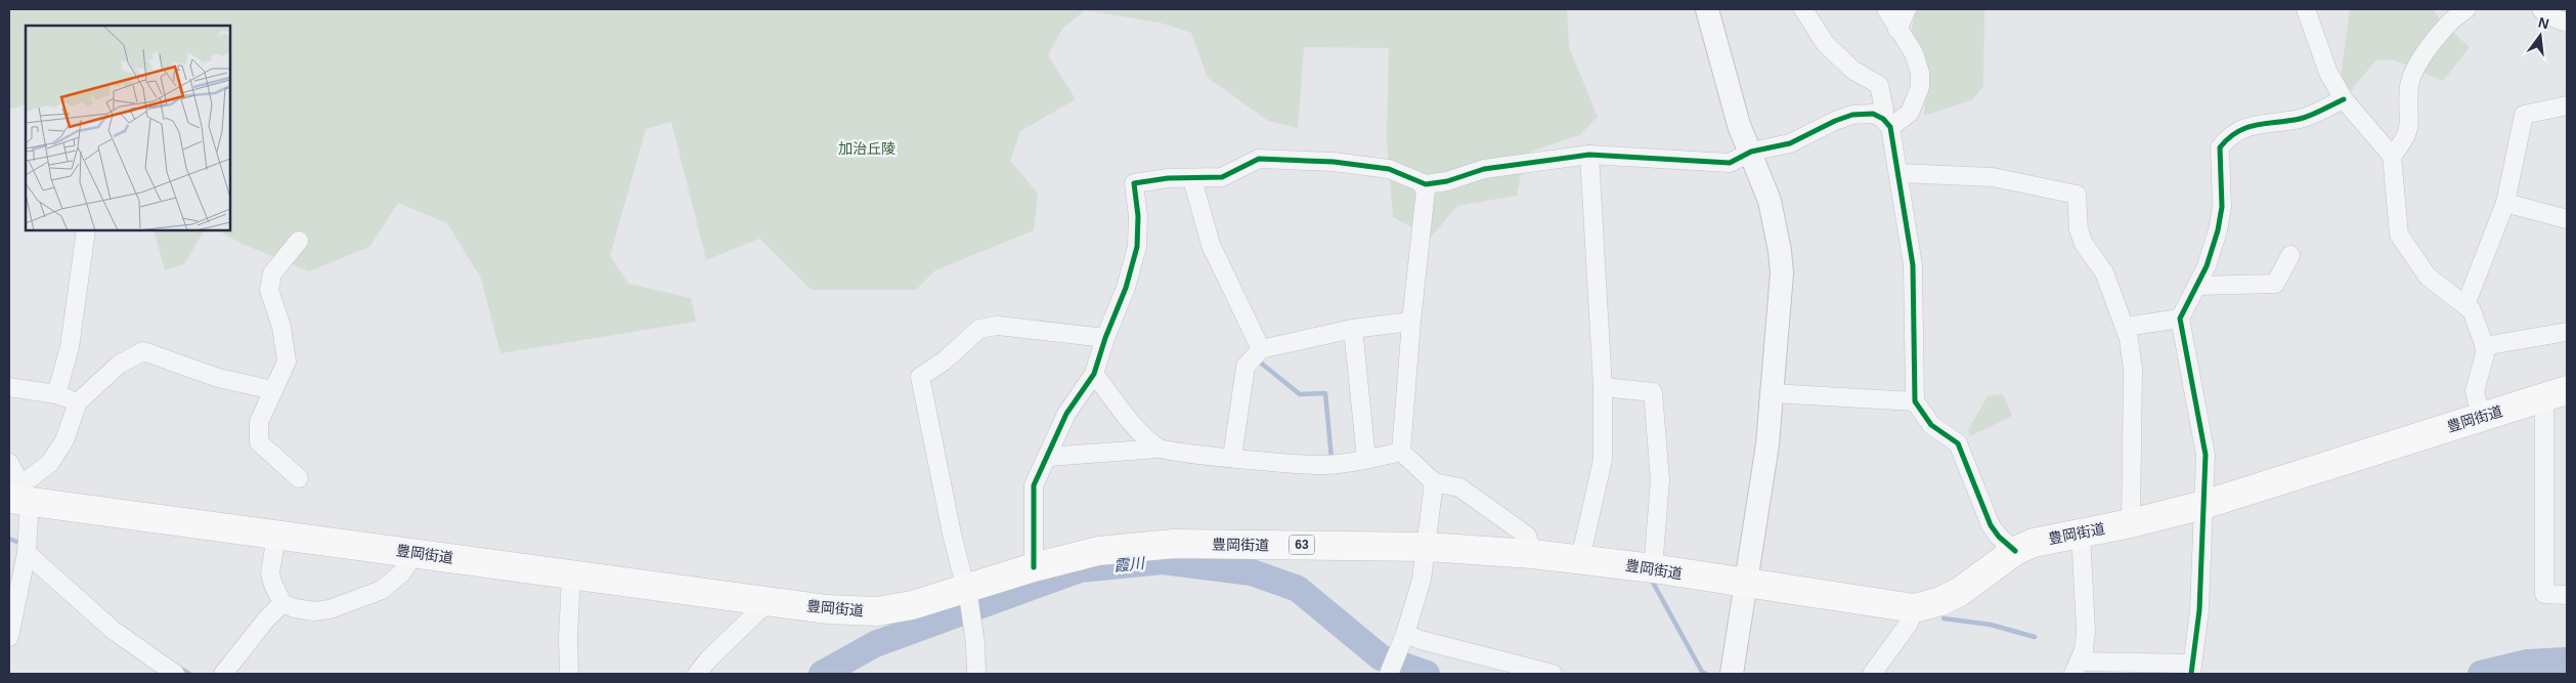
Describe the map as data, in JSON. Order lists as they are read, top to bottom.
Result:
{
  "streets": {
    "main road": ["豊岡街道", "63"]
  },
  "water": ["霞川"],
  "parks": ["加治丘陵"],
  "north": "top"
}
